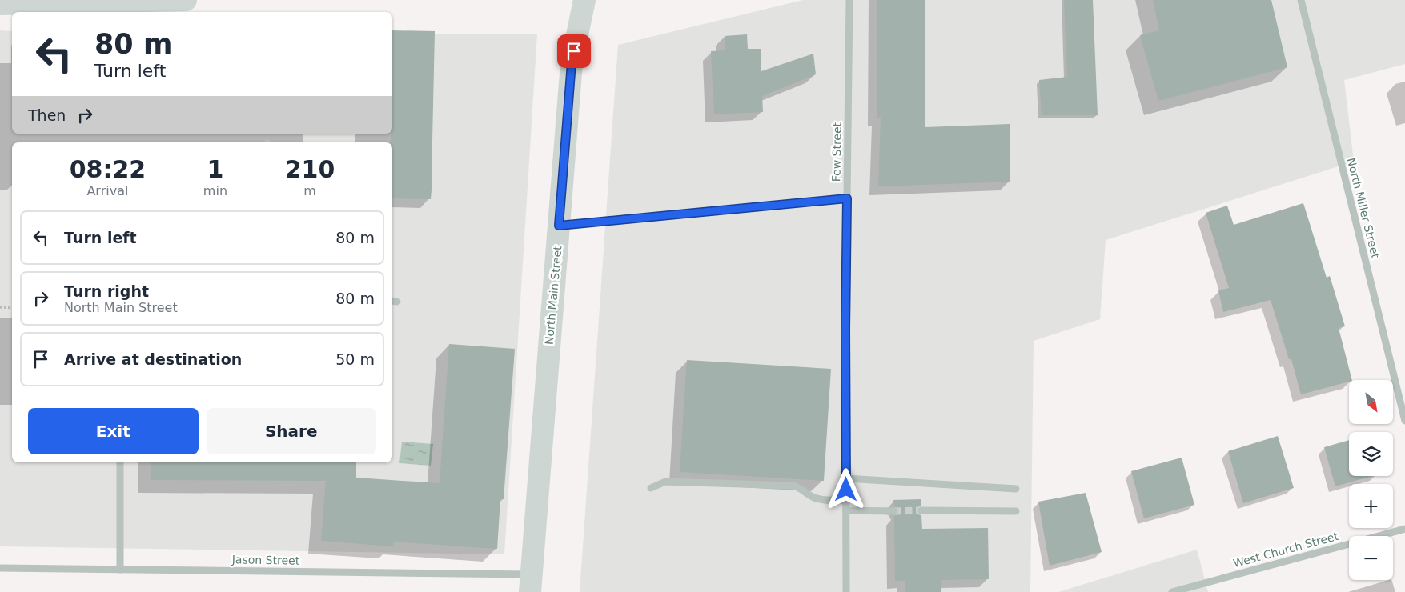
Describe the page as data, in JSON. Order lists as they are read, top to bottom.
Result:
{
  "streets": {
    "main road": ["North Main Street"],
    "street": [
      "Few Street",
      "North Miller Street",
      "West Church Street",
      "Jason Street"
    ]
  },
  "crossings": [
    ["North Main Street", "Jason Street"]
  ],
  "north": "bottom right",
  "page": {
    "turn": ["80 m", "Turn left"],
    "then": "Then",
    "eta": [
      "08:22",
      "Arrival",
      "1",
      "min",
      "210",
      "m"
    ],
    "list": [
      {
        "name": "Turn left",
        "value": "80 m"
      },
      {
        "name": "Turn right",
        "note": "North Main Street",
        "value": "80 m"
      },
      {
        "name": "Arrive at destination",
        "value": "50 m"
      }
    ],
    "map_buttons": ["+", "−"],
    "buttons": ["Exit", "Share"]
  }
}
